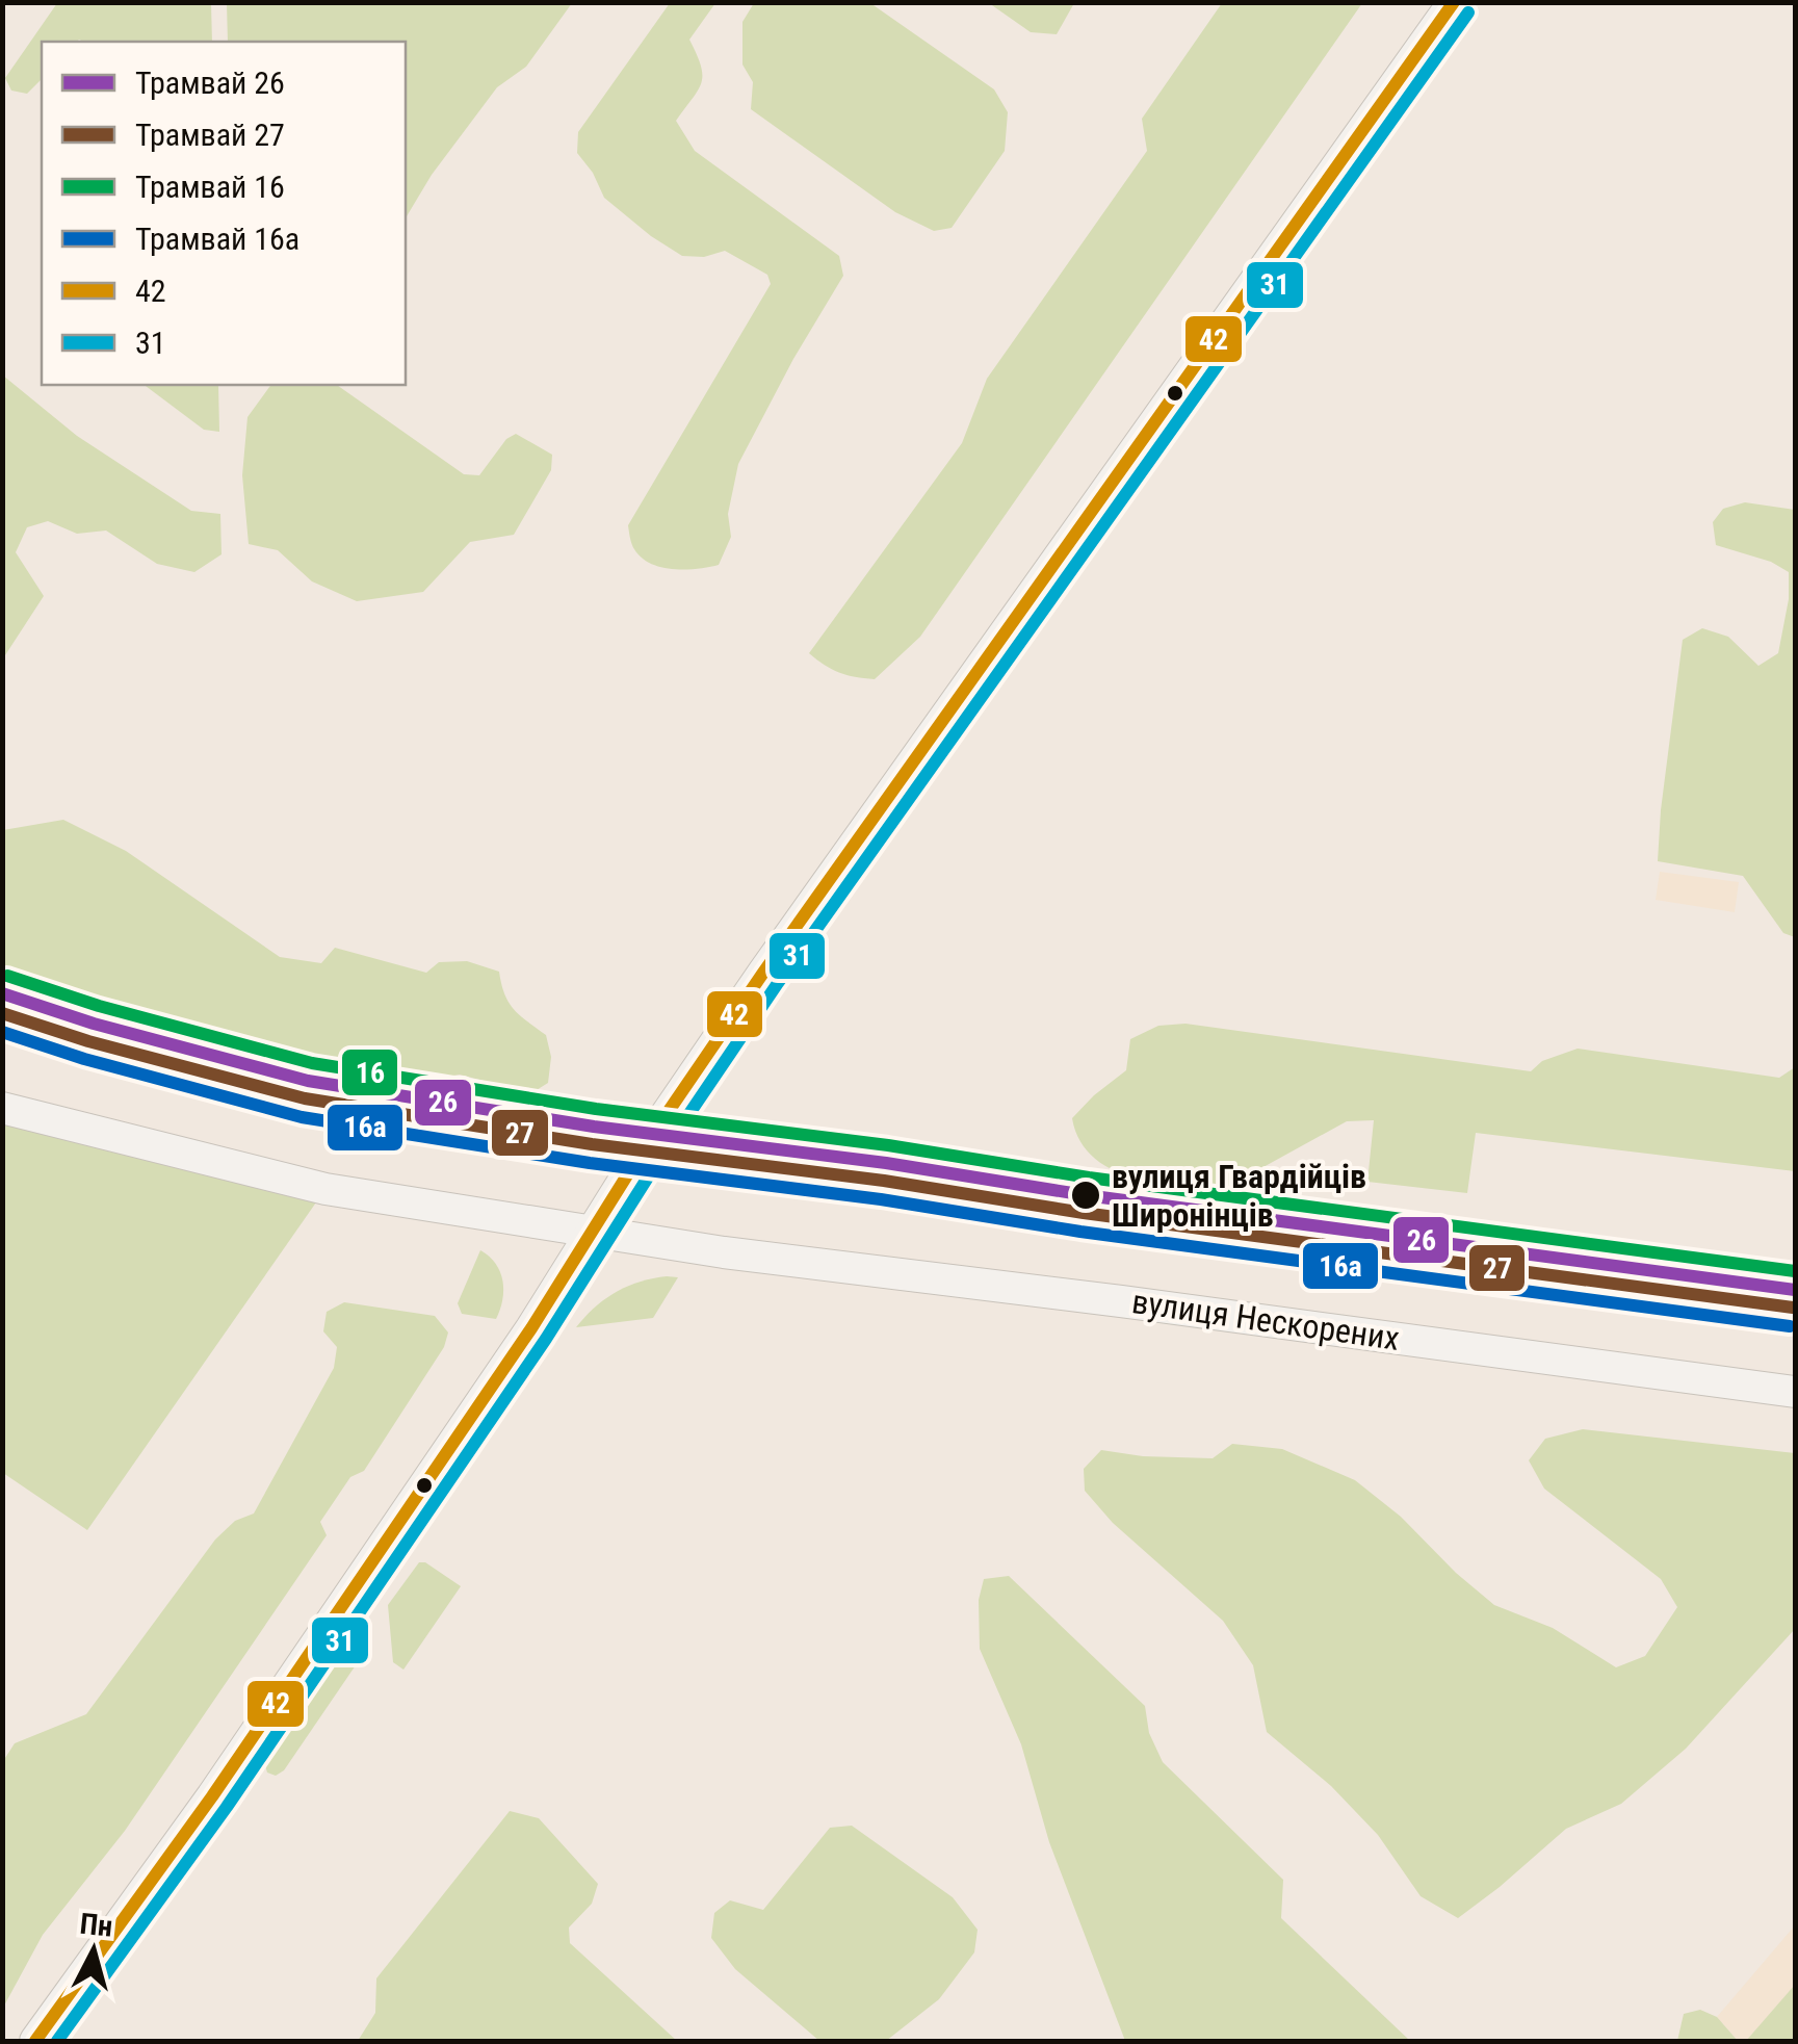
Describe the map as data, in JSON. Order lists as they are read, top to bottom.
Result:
{
  "streets": {
    "main road": ["вулиця Нескорених"]
  },
  "places": ["вулиця Гвардійців Широнінців"],
  "lines": [
    "transit line 42",
    "transit line 31",
    "tram line 16",
    "tram line 26",
    "tram line 27",
    "tram line 16a"
  ],
  "legend": [
    "Трамвай 26",
    "Трамвай 27",
    "Трамвай 16",
    "Трамвай 16a",
    "42",
    "31"
  ],
  "north": "top"
}
